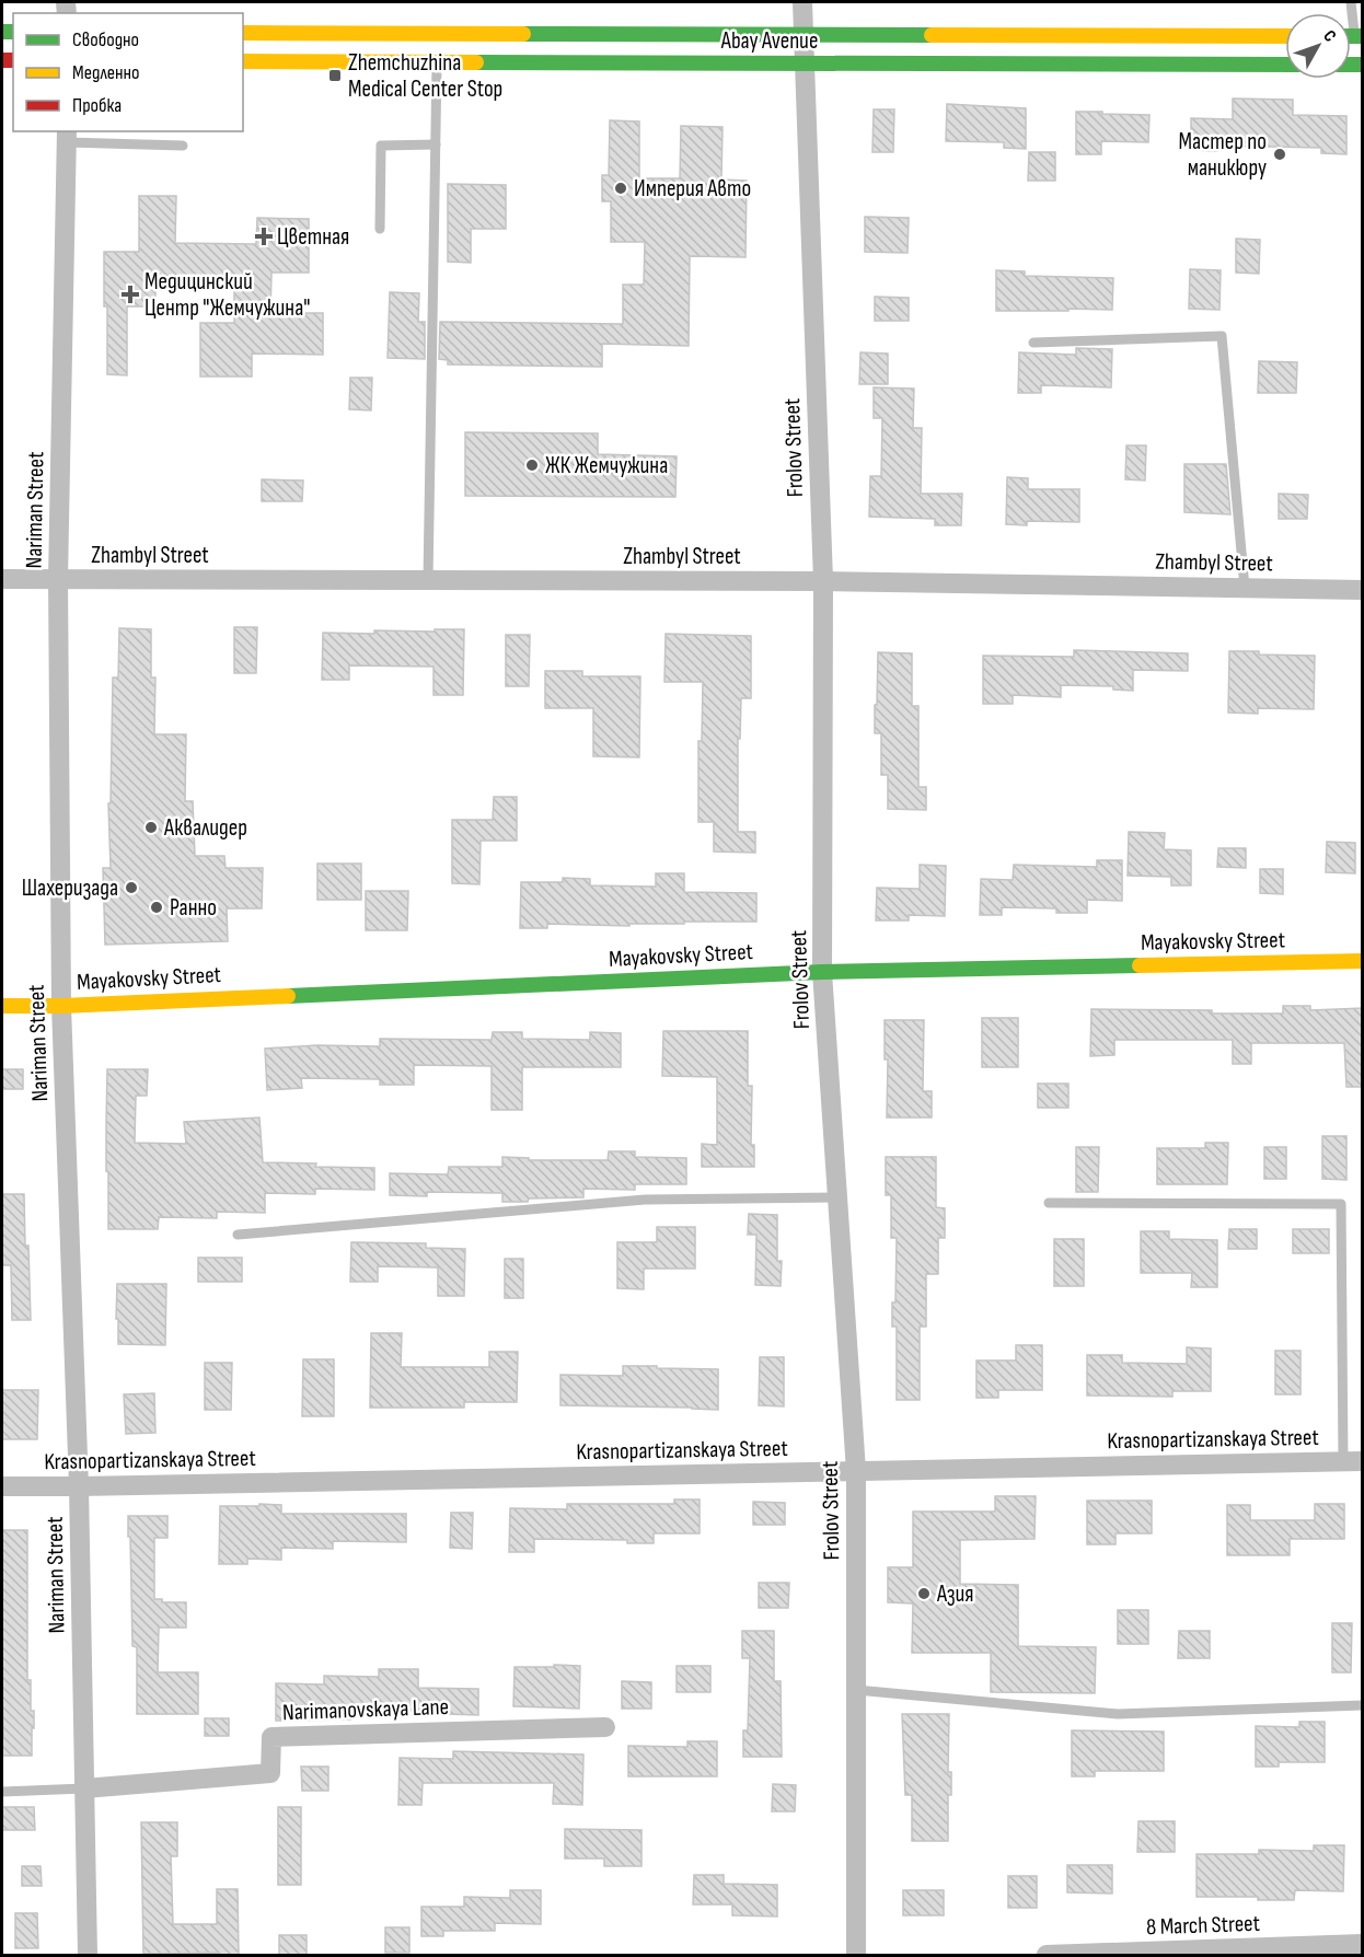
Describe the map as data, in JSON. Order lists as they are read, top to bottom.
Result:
{
  "streets": {
    "main road": ["Abay Avenue", "Mayakovsky Street"],
    "street": [
      "Frolov Street",
      "Nariman Street",
      "Zhambyl Street",
      "Krasnopartizanskaya Street",
      "Narimanovskaya Lane",
      "8 March Street"
    ]
  },
  "crossings": [
    ["Abay Avenue", "Frolov Street"],
    ["Frolov Street", "Zhambyl Street"],
    ["Frolov Street", "Mayakovsky Street"],
    ["Frolov Street", "Krasnopartizanskaya Street"],
    ["Nariman Street", "Zhambyl Street"],
    ["Nariman Street", "Mayakovsky Street"],
    ["Nariman Street", "Krasnopartizanskaya Street"],
    ["Nariman Street", "Narimanovskaya Lane"]
  ],
  "places": {
    "transit": ["Zhemchuzhina Medical Center Stop"],
    "other": [
      "Мастер по маникюру",
      "Империя Авто",
      "ЖК Жемчужина",
      "Аквалидер",
      "Шахеризада",
      "Ранно",
      "Азия"
    ],
    "health": ["Цветная", "Медицинский Центр \"Жемчужина\""]
  },
  "legend": ["Свободно", "Медленно", "Пробка"],
  "north": "top right"
}
